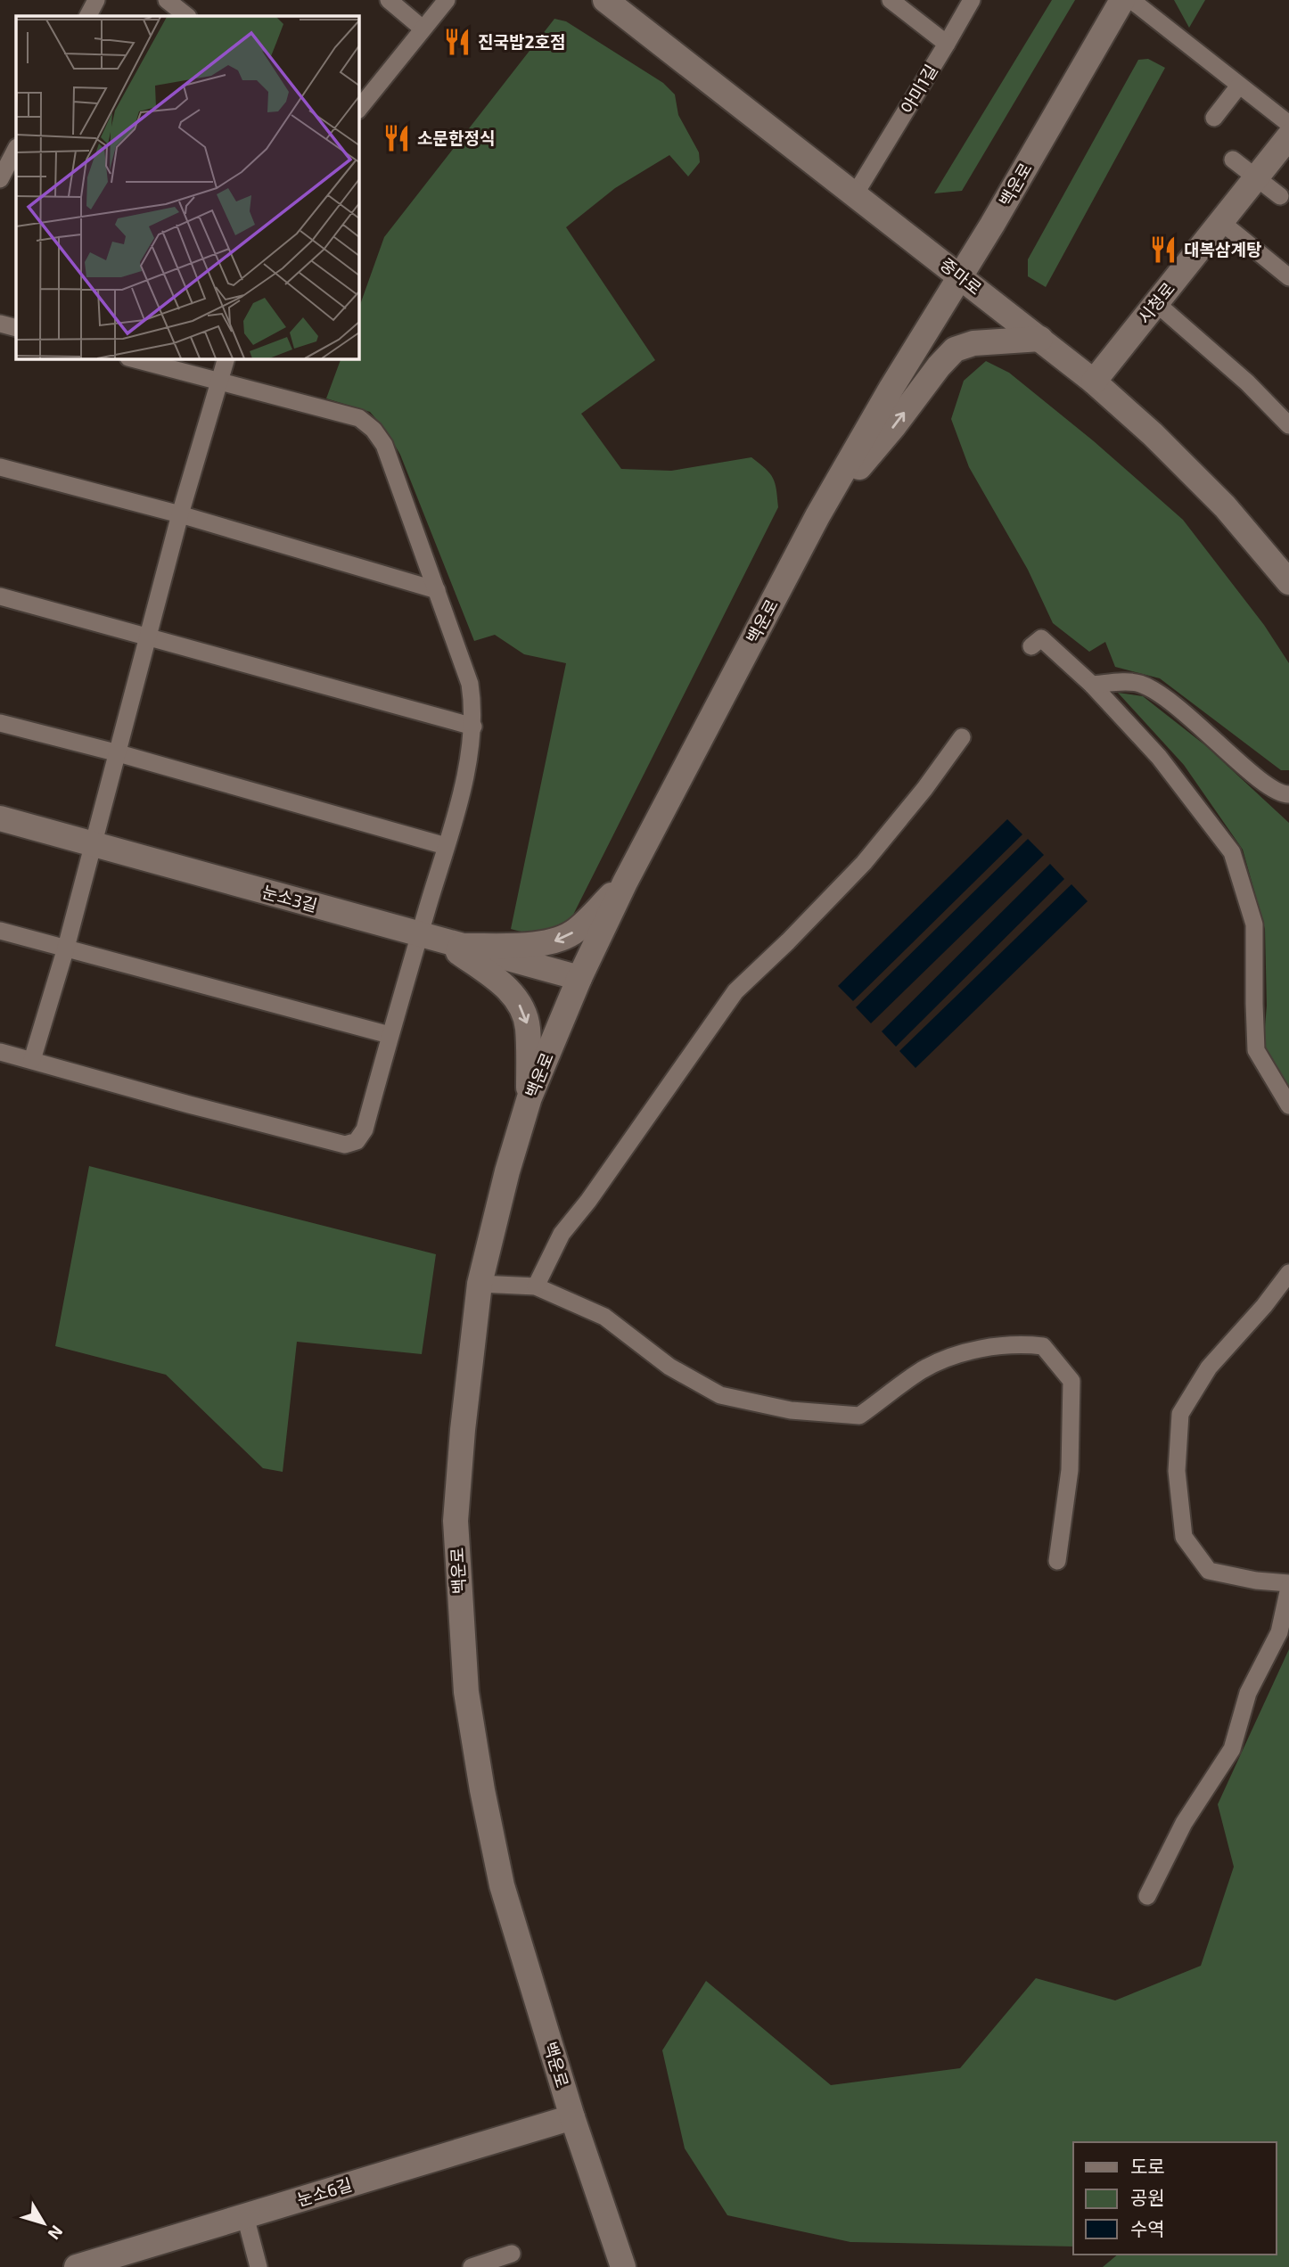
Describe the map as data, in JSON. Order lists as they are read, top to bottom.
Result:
{
  "streets": {
    "street": [
      "아미1길",
      "백운로",
      "중마로",
      "시청로",
      "눈소3길",
      "눈소6길"
    ]
  },
  "crossings": [
    ["아미1길", "중마로"],
    ["백운로", "중마로"],
    ["백운로", "눈소3길"],
    ["백운로", "눈소6길"],
    ["중마로", "시청로"]
  ],
  "places": {
    "restaurant": ["진국밥2호점", "소문한정식", "대복삼계탕"]
  },
  "legend": ["도로", "공원", "수역"],
  "north": "bottom right"
}
